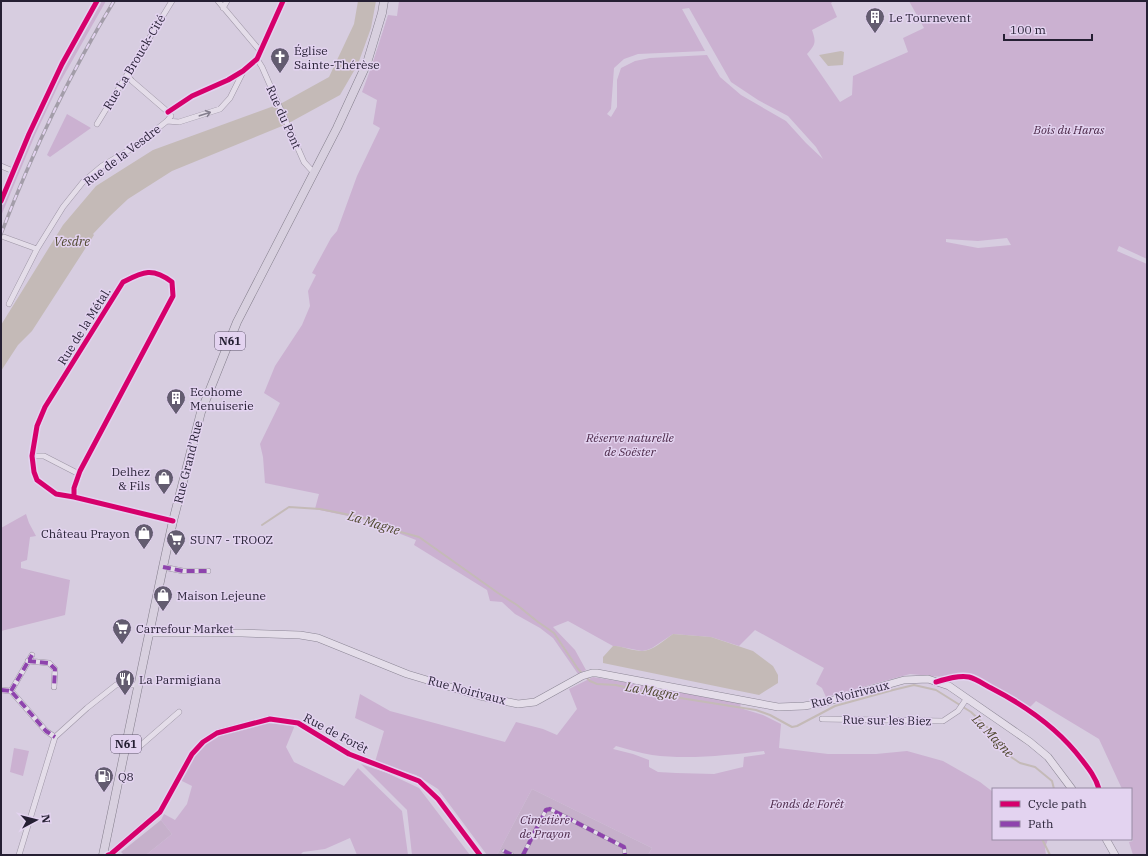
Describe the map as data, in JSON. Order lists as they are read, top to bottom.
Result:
{
  "streets": {
    "main road": ["N61", "Rue Grand'Rue", "Rue Noirivaux"],
    "street": [
      "Rue La Brouck-Cité",
      "Rue du Pont",
      "Rue de la Vesdre",
      "Rue de la Métal.",
      "Rue sur les Biez",
      "Rue de Forêt"
    ]
  },
  "crossings": [
    ["Rue La Brouck-Cité", "Rue de la Vesdre"],
    ["Rue du Pont", "Rue de la Vesdre"],
    ["Rue du Pont", "Rue Grand'Rue"],
    ["Rue de la Métal.", "Rue Grand'Rue"],
    ["Rue Grand'Rue", "Rue Noirivaux"],
    ["Rue Noirivaux", "Rue sur les Biez"]
  ],
  "water": ["Vesdre", "La Magne"],
  "parks": [
    "Bois du Haras",
    "Réserve naturelle de Soëster",
    "Fonds de Forêt",
    "Cimetière de Prayon"
  ],
  "places": {
    "building": ["Le Tournevent", "Ecohome Menuiserie"],
    "church": ["Église Sainte-Thérèse"],
    "shop": ["Delhez & Fils", "Château Prayon", "Maison Lejeune"],
    "supermarket": ["SUN7 - TROOZ", "Carrefour Market"],
    "restaurant": ["La Parmigiana"],
    "fuel station": ["Q8"]
  },
  "legend": ["Cycle path", "Path"],
  "scale_bar": "100 m",
  "north": "right"
}
